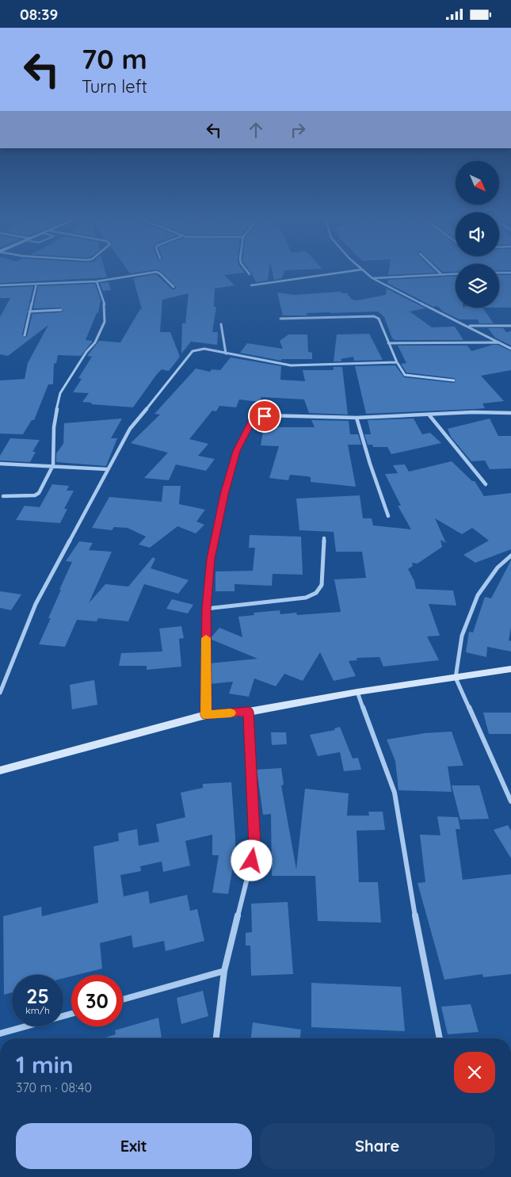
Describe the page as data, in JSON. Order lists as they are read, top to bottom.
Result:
{
  "north": "bottom right",
  "page": {
    "status": "08:39",
    "turn": ["70 m", "Turn left"],
    "speed": "25 km/h",
    "limit": "30",
    "heading": ["1 min", "370 m · 08:40"],
    "buttons": ["Exit", "Share"]
  }
}
